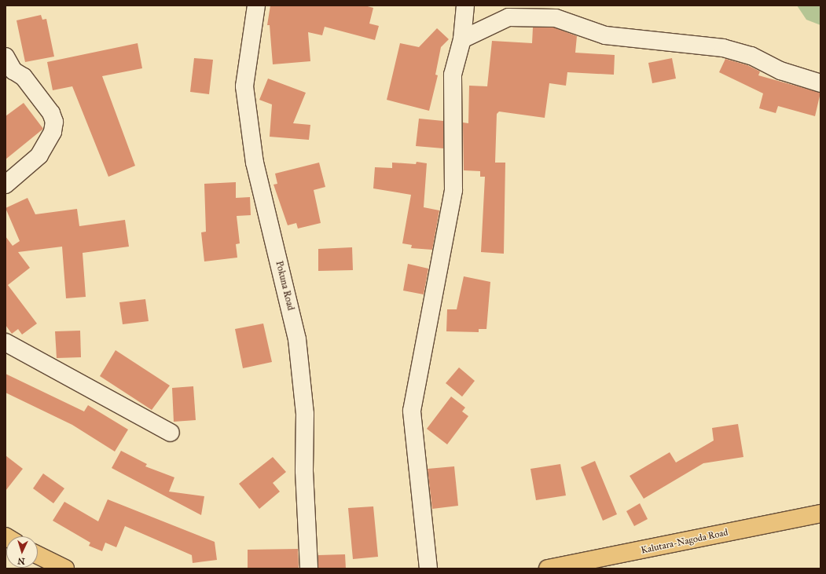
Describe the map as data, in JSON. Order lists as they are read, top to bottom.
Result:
{
  "streets": {
    "main road": ["Kalutara-Nagoda Road"],
    "street": ["Pokuna Road"]
  },
  "north": "bottom"
}
